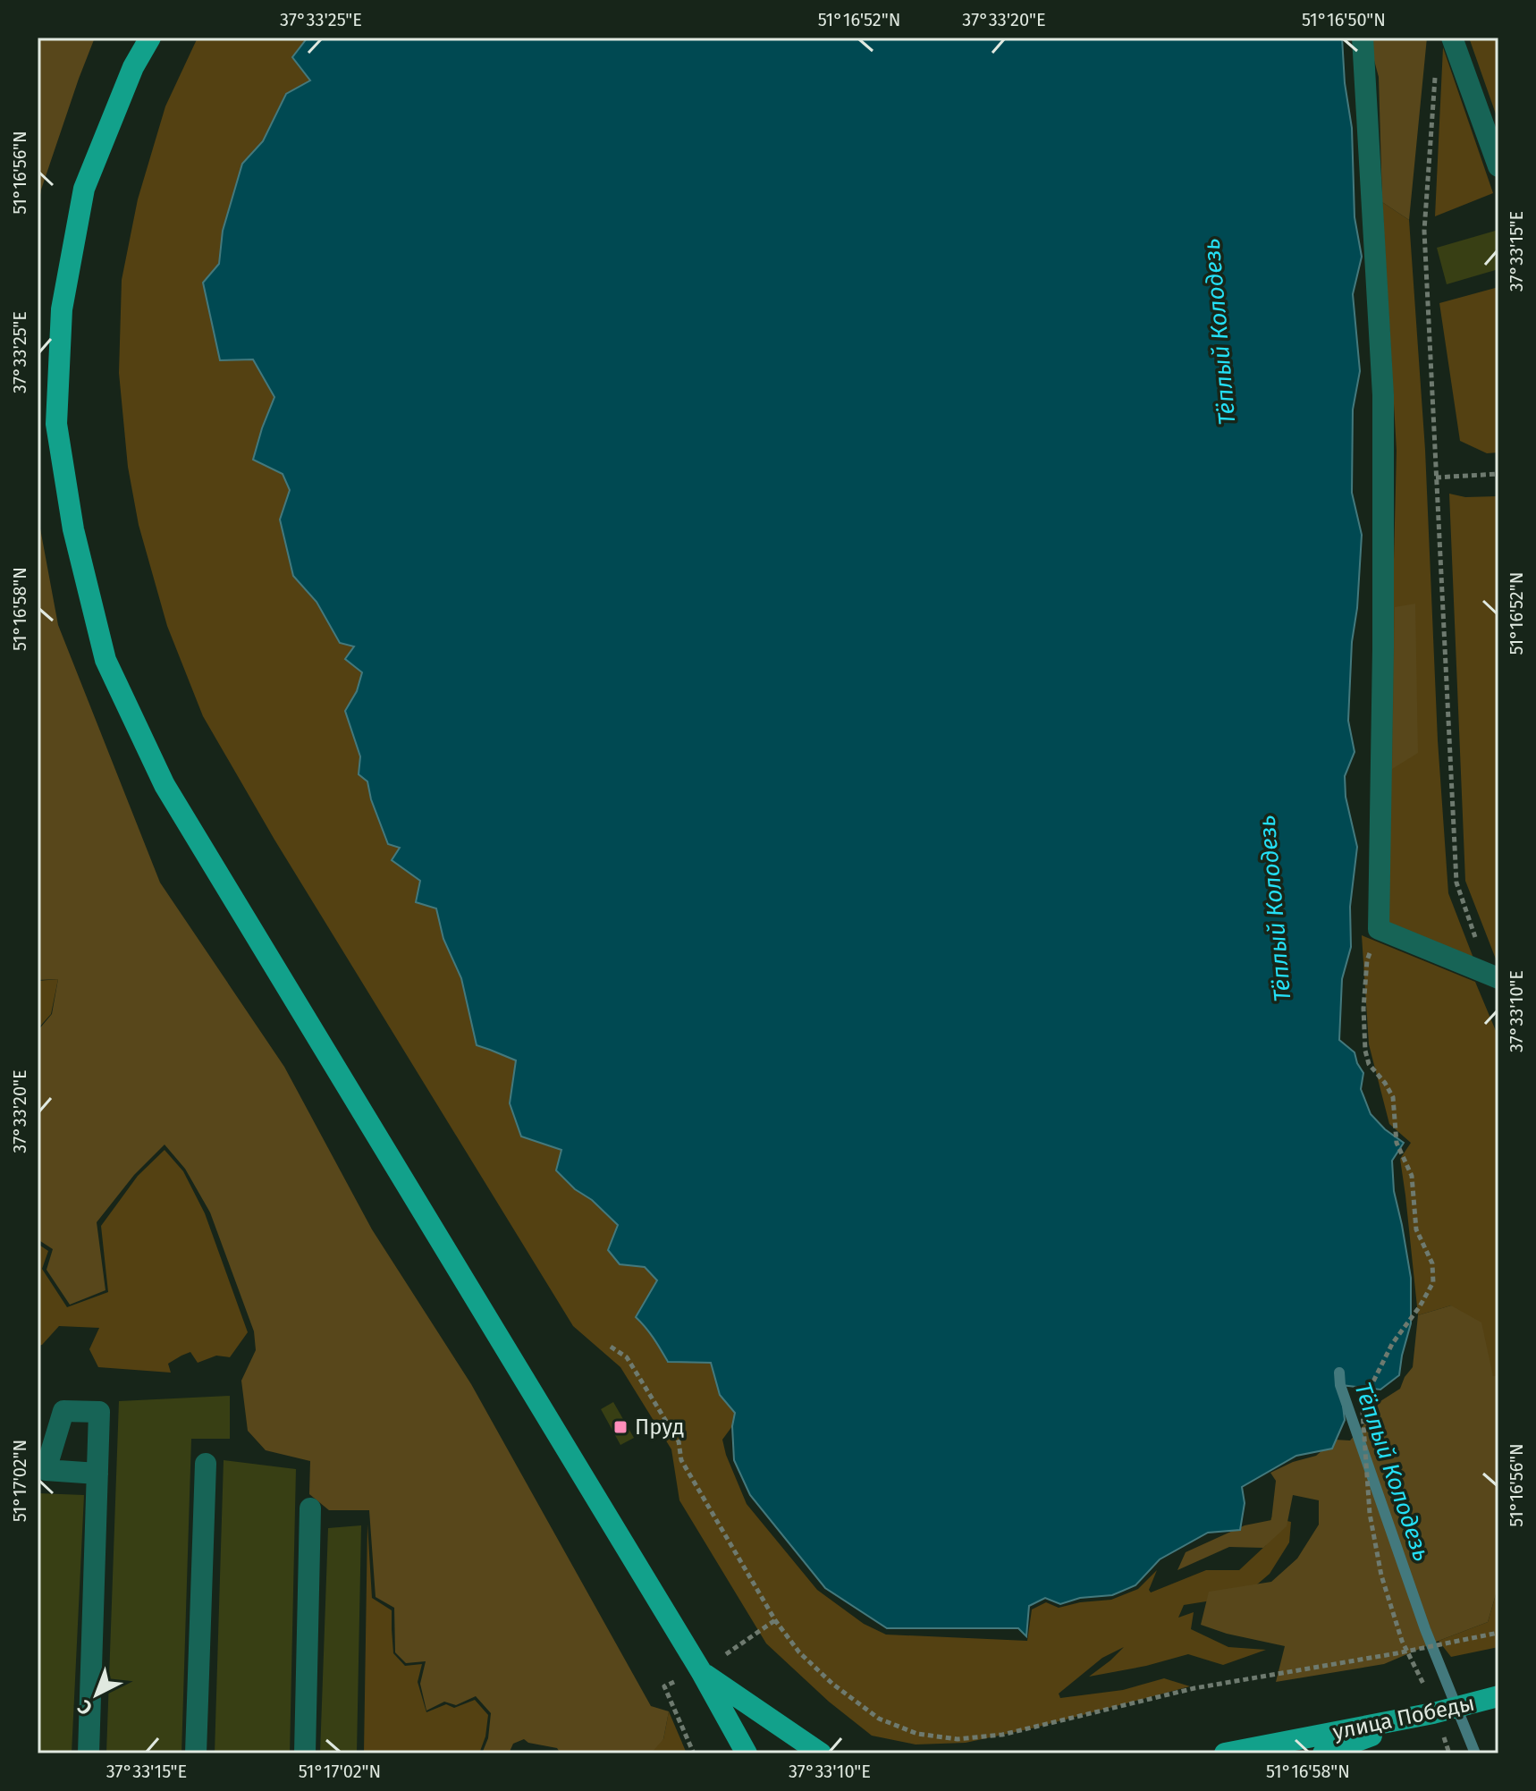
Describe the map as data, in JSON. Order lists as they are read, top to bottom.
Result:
{
  "streets": {
    "main road": ["улица Победы"]
  },
  "water": ["Тёплый Колодезь"],
  "places": {
    "transit": ["Пруд"]
  },
  "north": "bottom left",
  "coordinates": [
    "37°33'25\"E",
    "51°16'52\"N",
    "37°33'20\"E",
    "51°16'50\"N",
    "51°16'56\"N",
    "37°33'15\"E",
    "51°16'58\"N",
    "37°33'10\"E",
    "51°17'02\"N"
  ]
}
